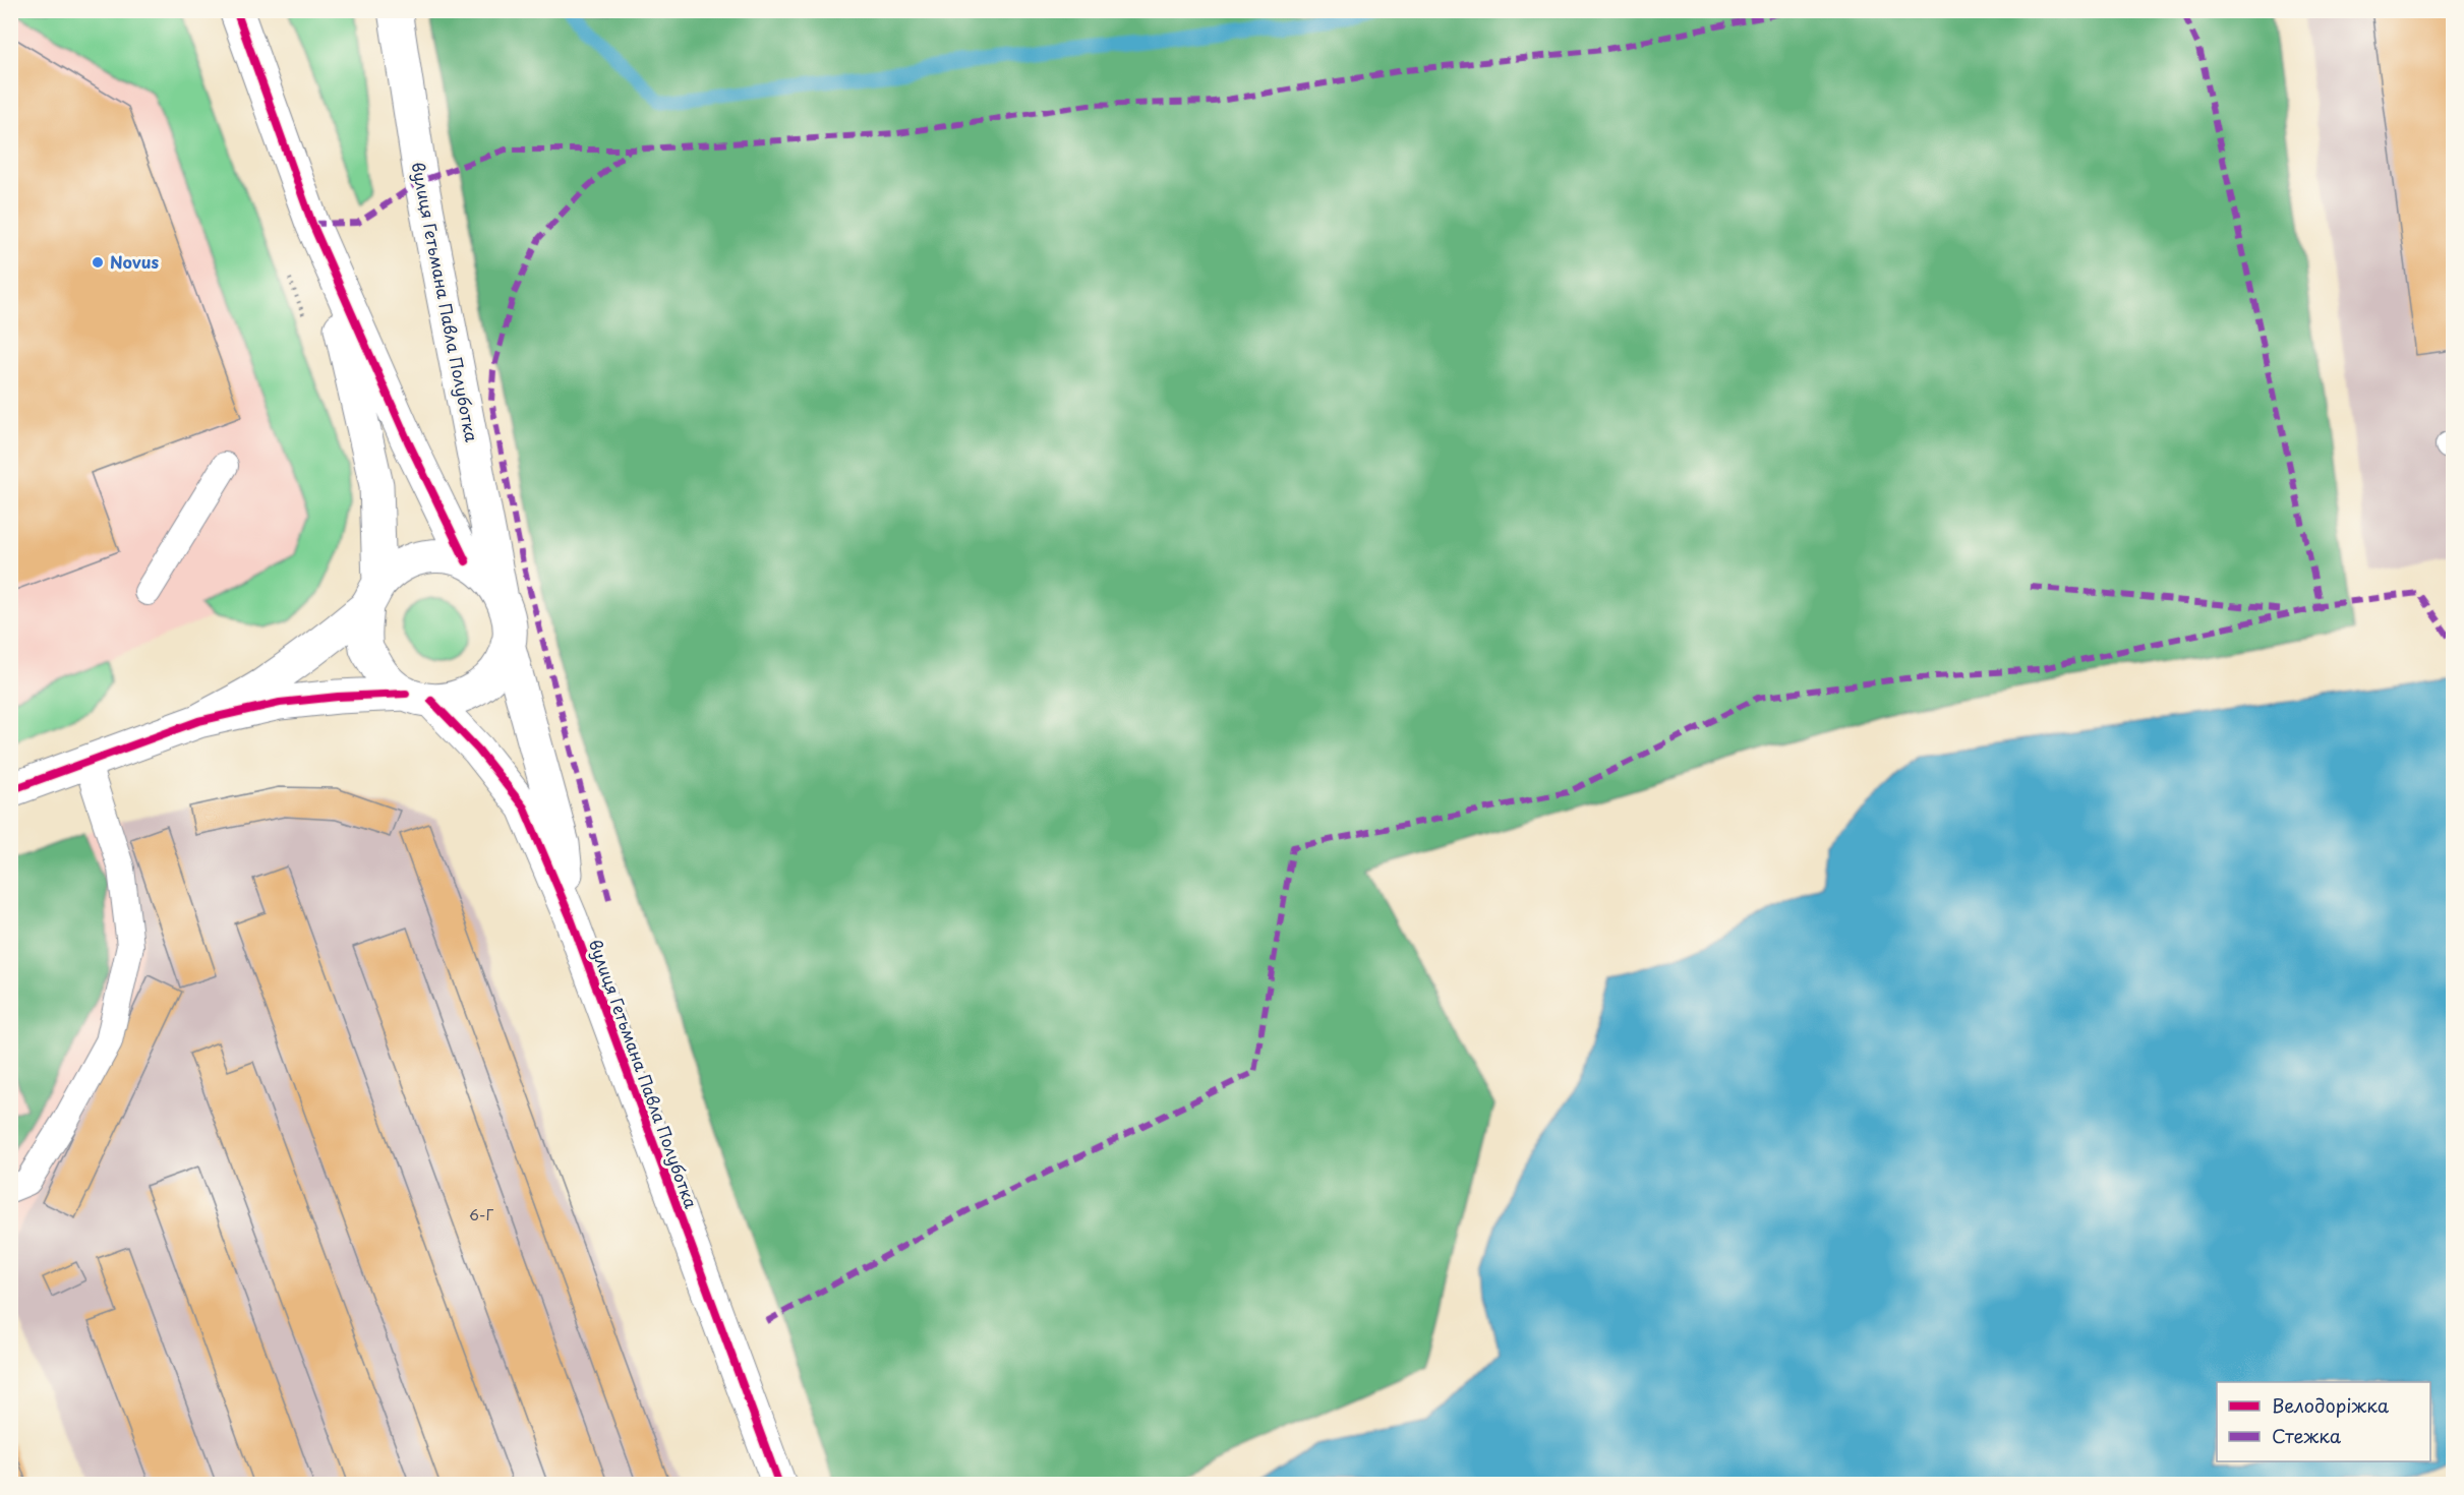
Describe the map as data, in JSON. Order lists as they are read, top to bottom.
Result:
{
  "streets": {
    "street": ["вулиця Гетьмана Павла Полуботка"]
  },
  "places": ["Novus"],
  "house_numbers": ["6-Г"],
  "legend": ["Велодоріжка", "Стежка"]
}
